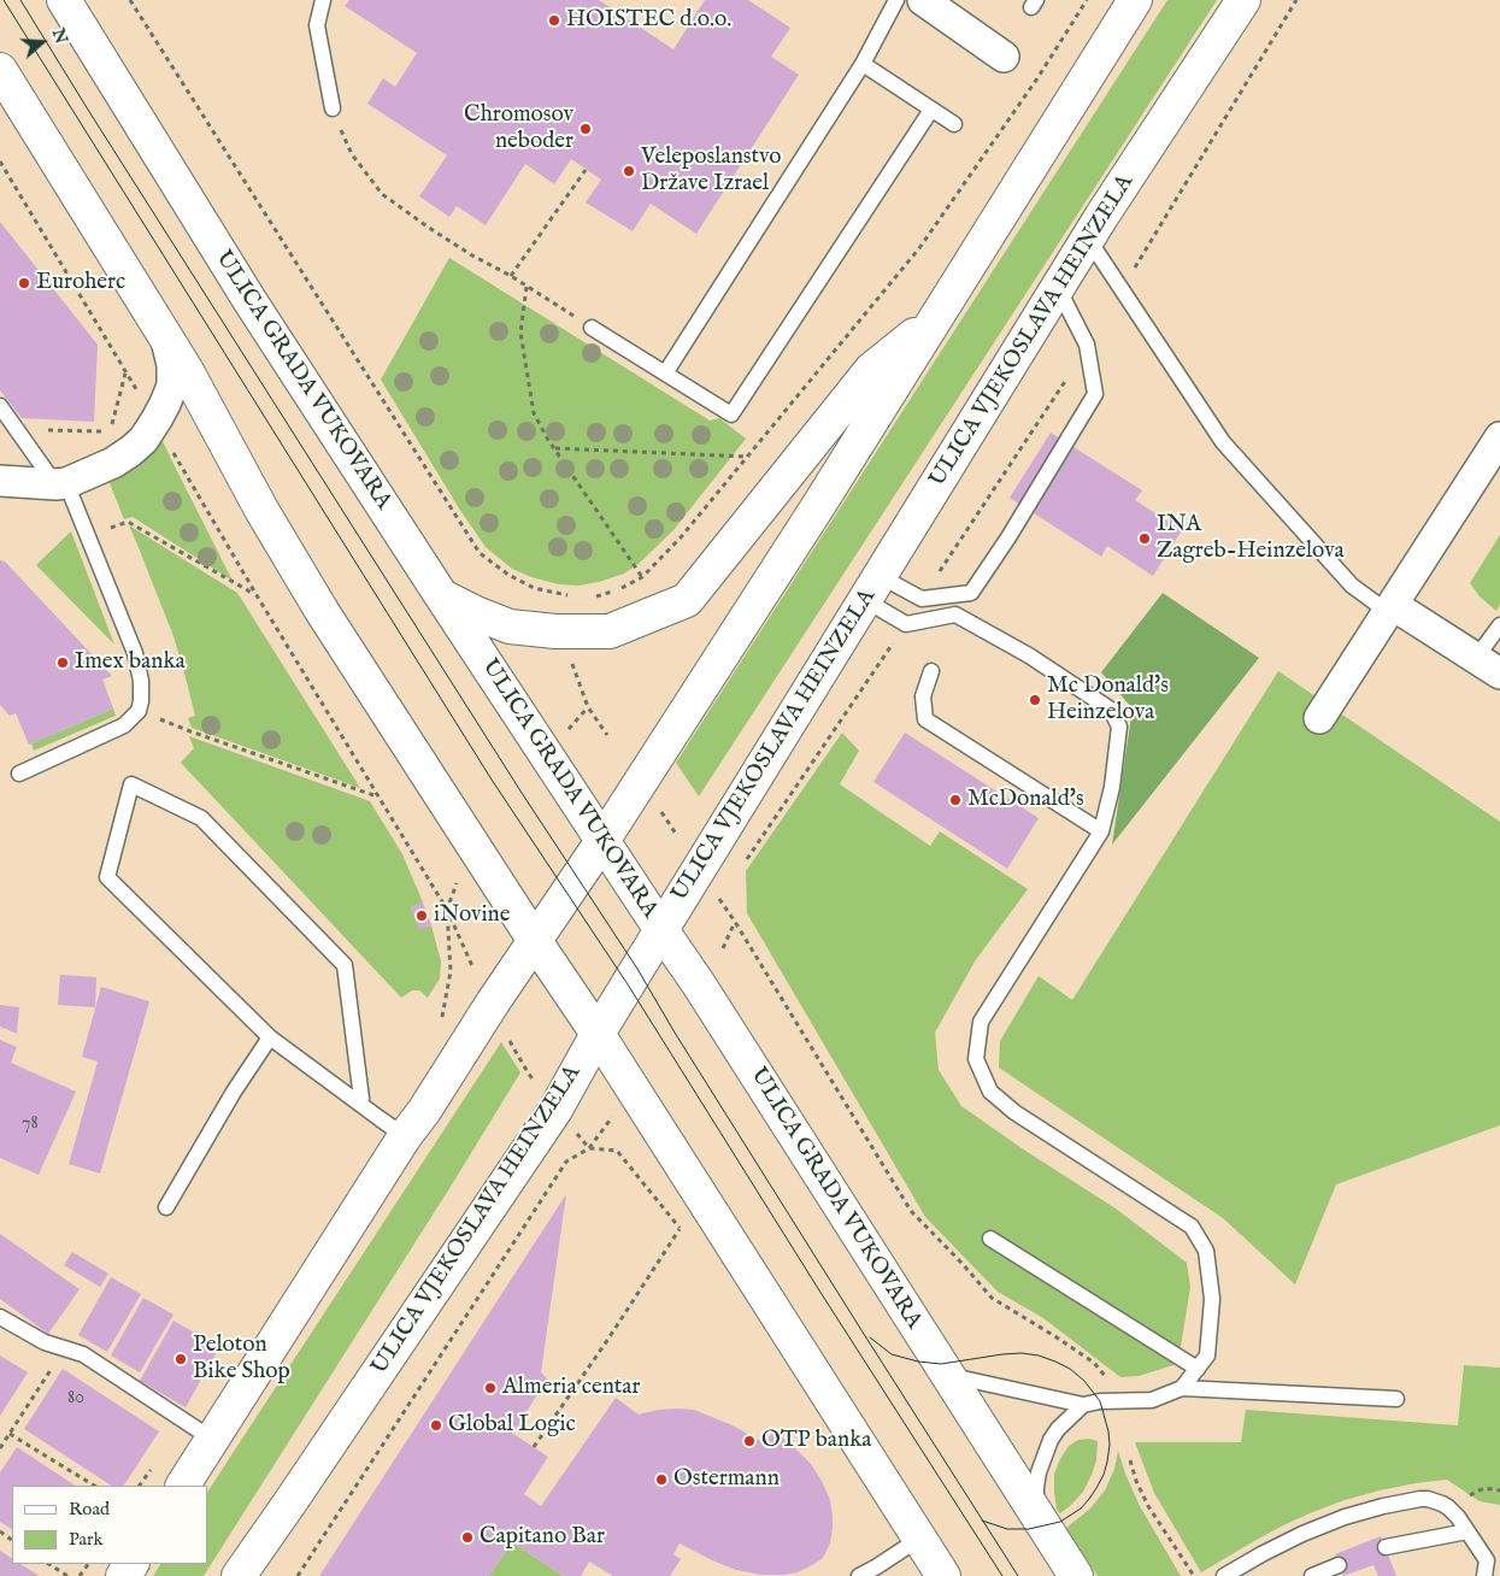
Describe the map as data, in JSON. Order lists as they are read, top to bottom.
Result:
{
  "streets": {
    "main road": ["ULICA VJEKOSLAVA HEINZELA", "ULICA GRADA VUKOVARA"]
  },
  "crossings": [
    ["ULICA VJEKOSLAVA HEINZELA", "ULICA GRADA VUKOVARA"]
  ],
  "places": [
    "HOISTEC d.o.o.",
    "Chromosov neboder",
    "Veleposlanstvo Države Izrael",
    "Euroherc",
    "INA Zagreb-Heinzelova",
    "Imex banka",
    "Mc Donald's Heinzelova",
    "McDonald's",
    "iNovine",
    "Peloton Bike Shop",
    "Almeria centar",
    "Global Logic",
    "OTP banka",
    "Ostermann",
    "Capitano Bar"
  ],
  "house_numbers": ["78", "80"],
  "legend": ["Road", "Park"],
  "north": "right"
}
